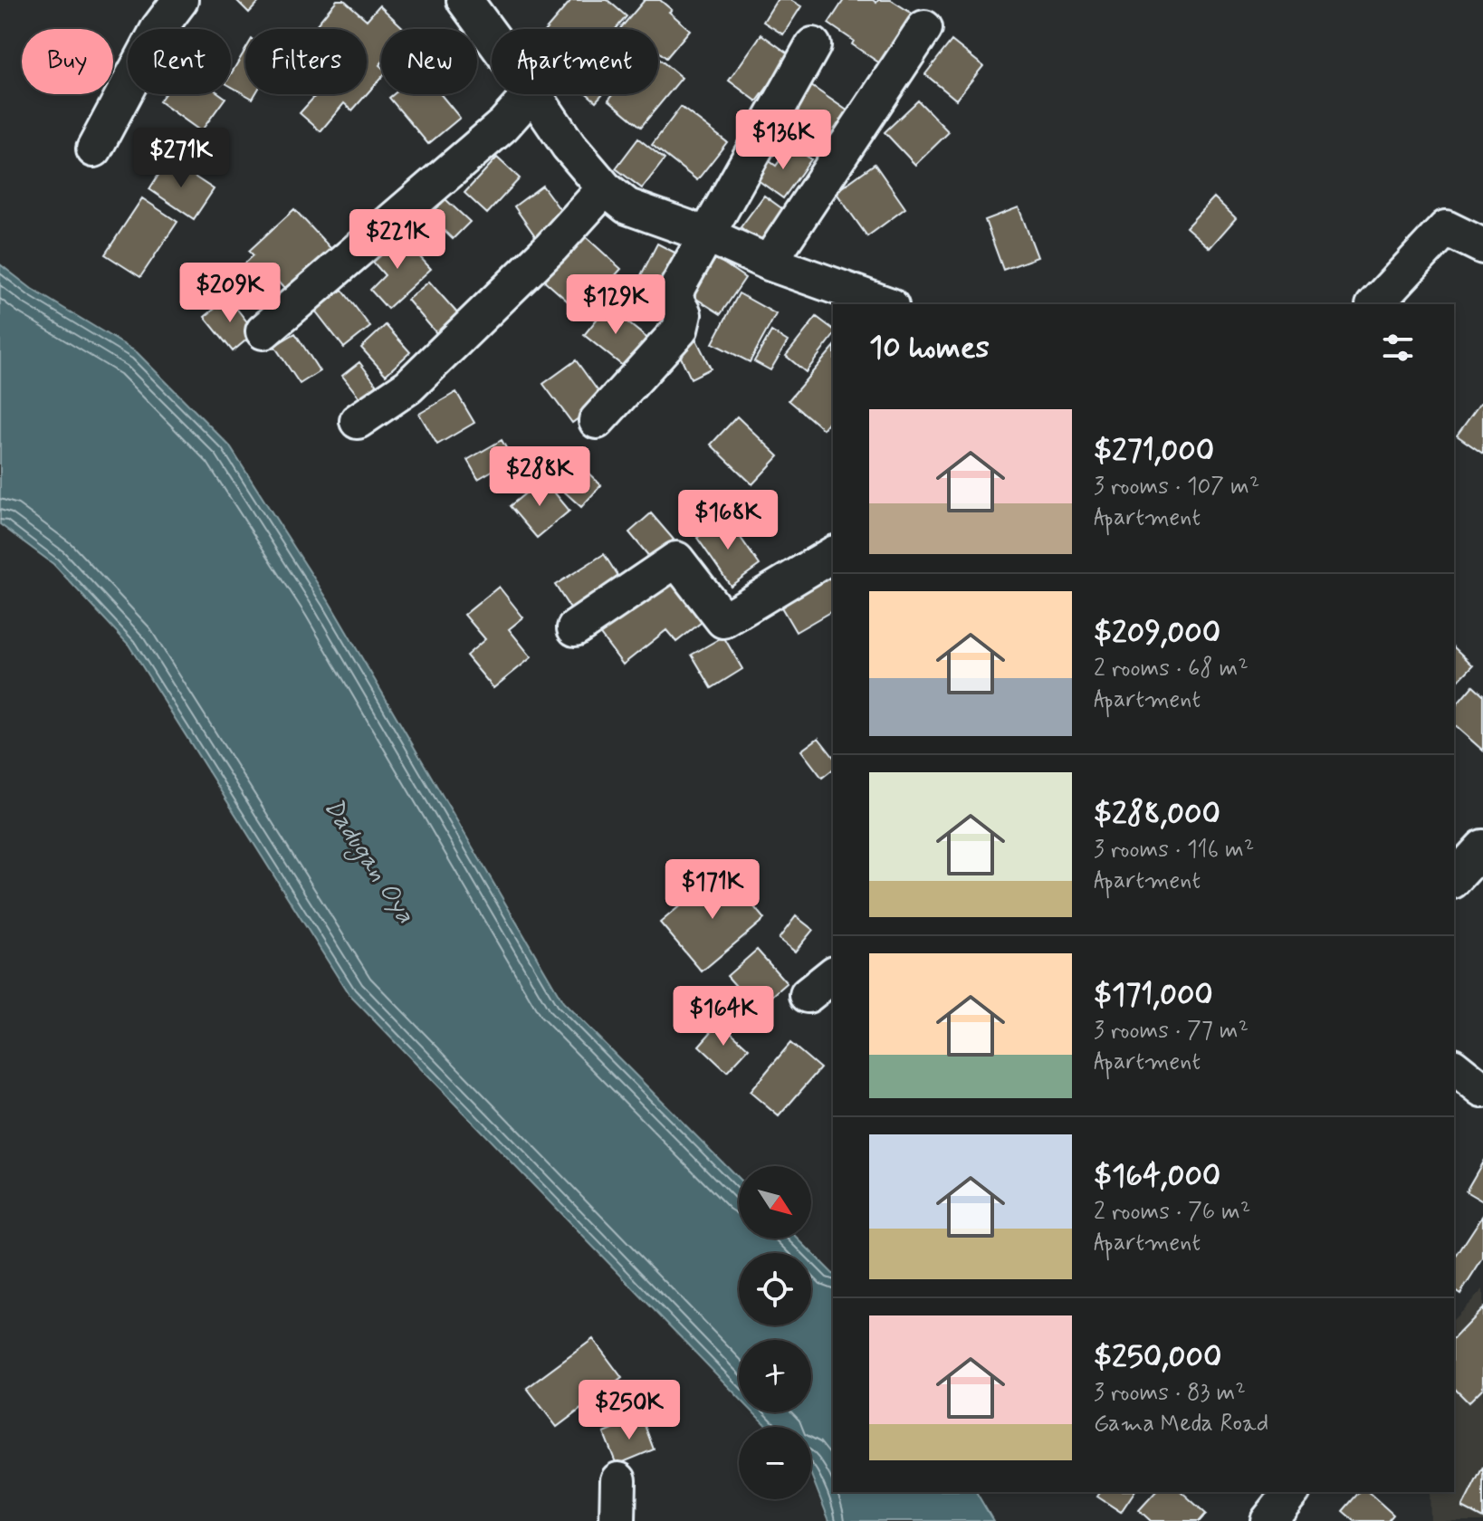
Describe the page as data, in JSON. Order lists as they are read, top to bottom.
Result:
{
  "water": ["Dadugan Oya"],
  "north": "bottom right",
  "page": {
    "chip": [
      "Buy",
      "Rent",
      "Filters",
      "New",
      "Apartment"
    ],
    "price": [
      "$136K",
      "$271K",
      "$221K",
      "$209K",
      "$129K",
      "$288K",
      "$168K",
      "$171K",
      "$164K",
      "$250K"
    ],
    "heading": "10 homes",
    "list": [
      {
        "name": "$271,000",
        "note": "3 rooms · 107 m² · Apartment"
      },
      {
        "name": "$209,000",
        "note": "2 rooms · 68 m² · Apartment"
      },
      {
        "name": "$288,000",
        "note": "3 rooms · 116 m² · Apartment"
      },
      {
        "name": "$171,000",
        "note": "3 rooms · 77 m² · Apartment"
      },
      {
        "name": "$164,000",
        "note": "2 rooms · 76 m² · Apartment"
      },
      {
        "name": "$250,000",
        "note": "3 rooms · 83 m² · Gama Meda Road"
      }
    ],
    "map_buttons": ["+", "−"]
  }
}
